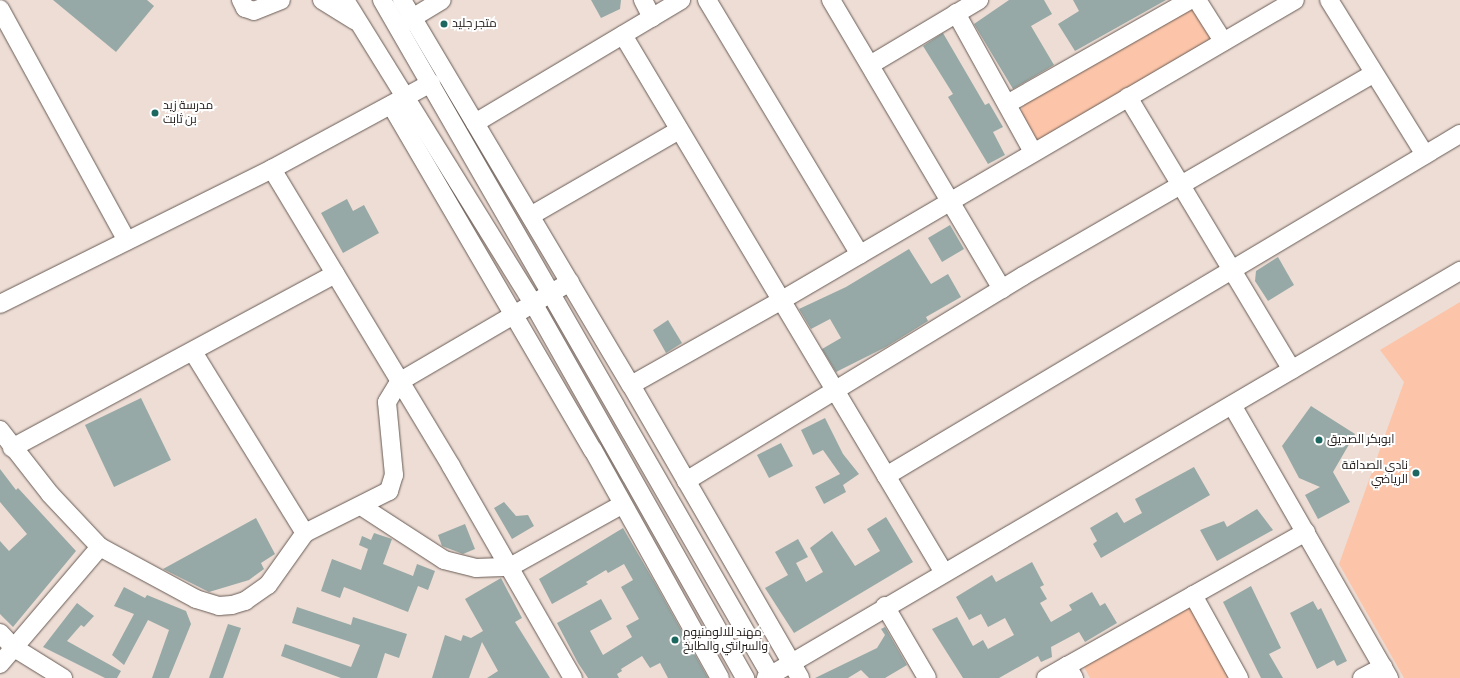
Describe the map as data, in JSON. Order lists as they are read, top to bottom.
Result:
{
  "places": [
    "متجر جليد",
    "مدرسة زيد بن ثابت",
    "ابوبكر الصديق",
    "نادي الصداقة الرياضي",
    "مهند للالومنيوم والسرانتي والطابخ"
  ]
}
